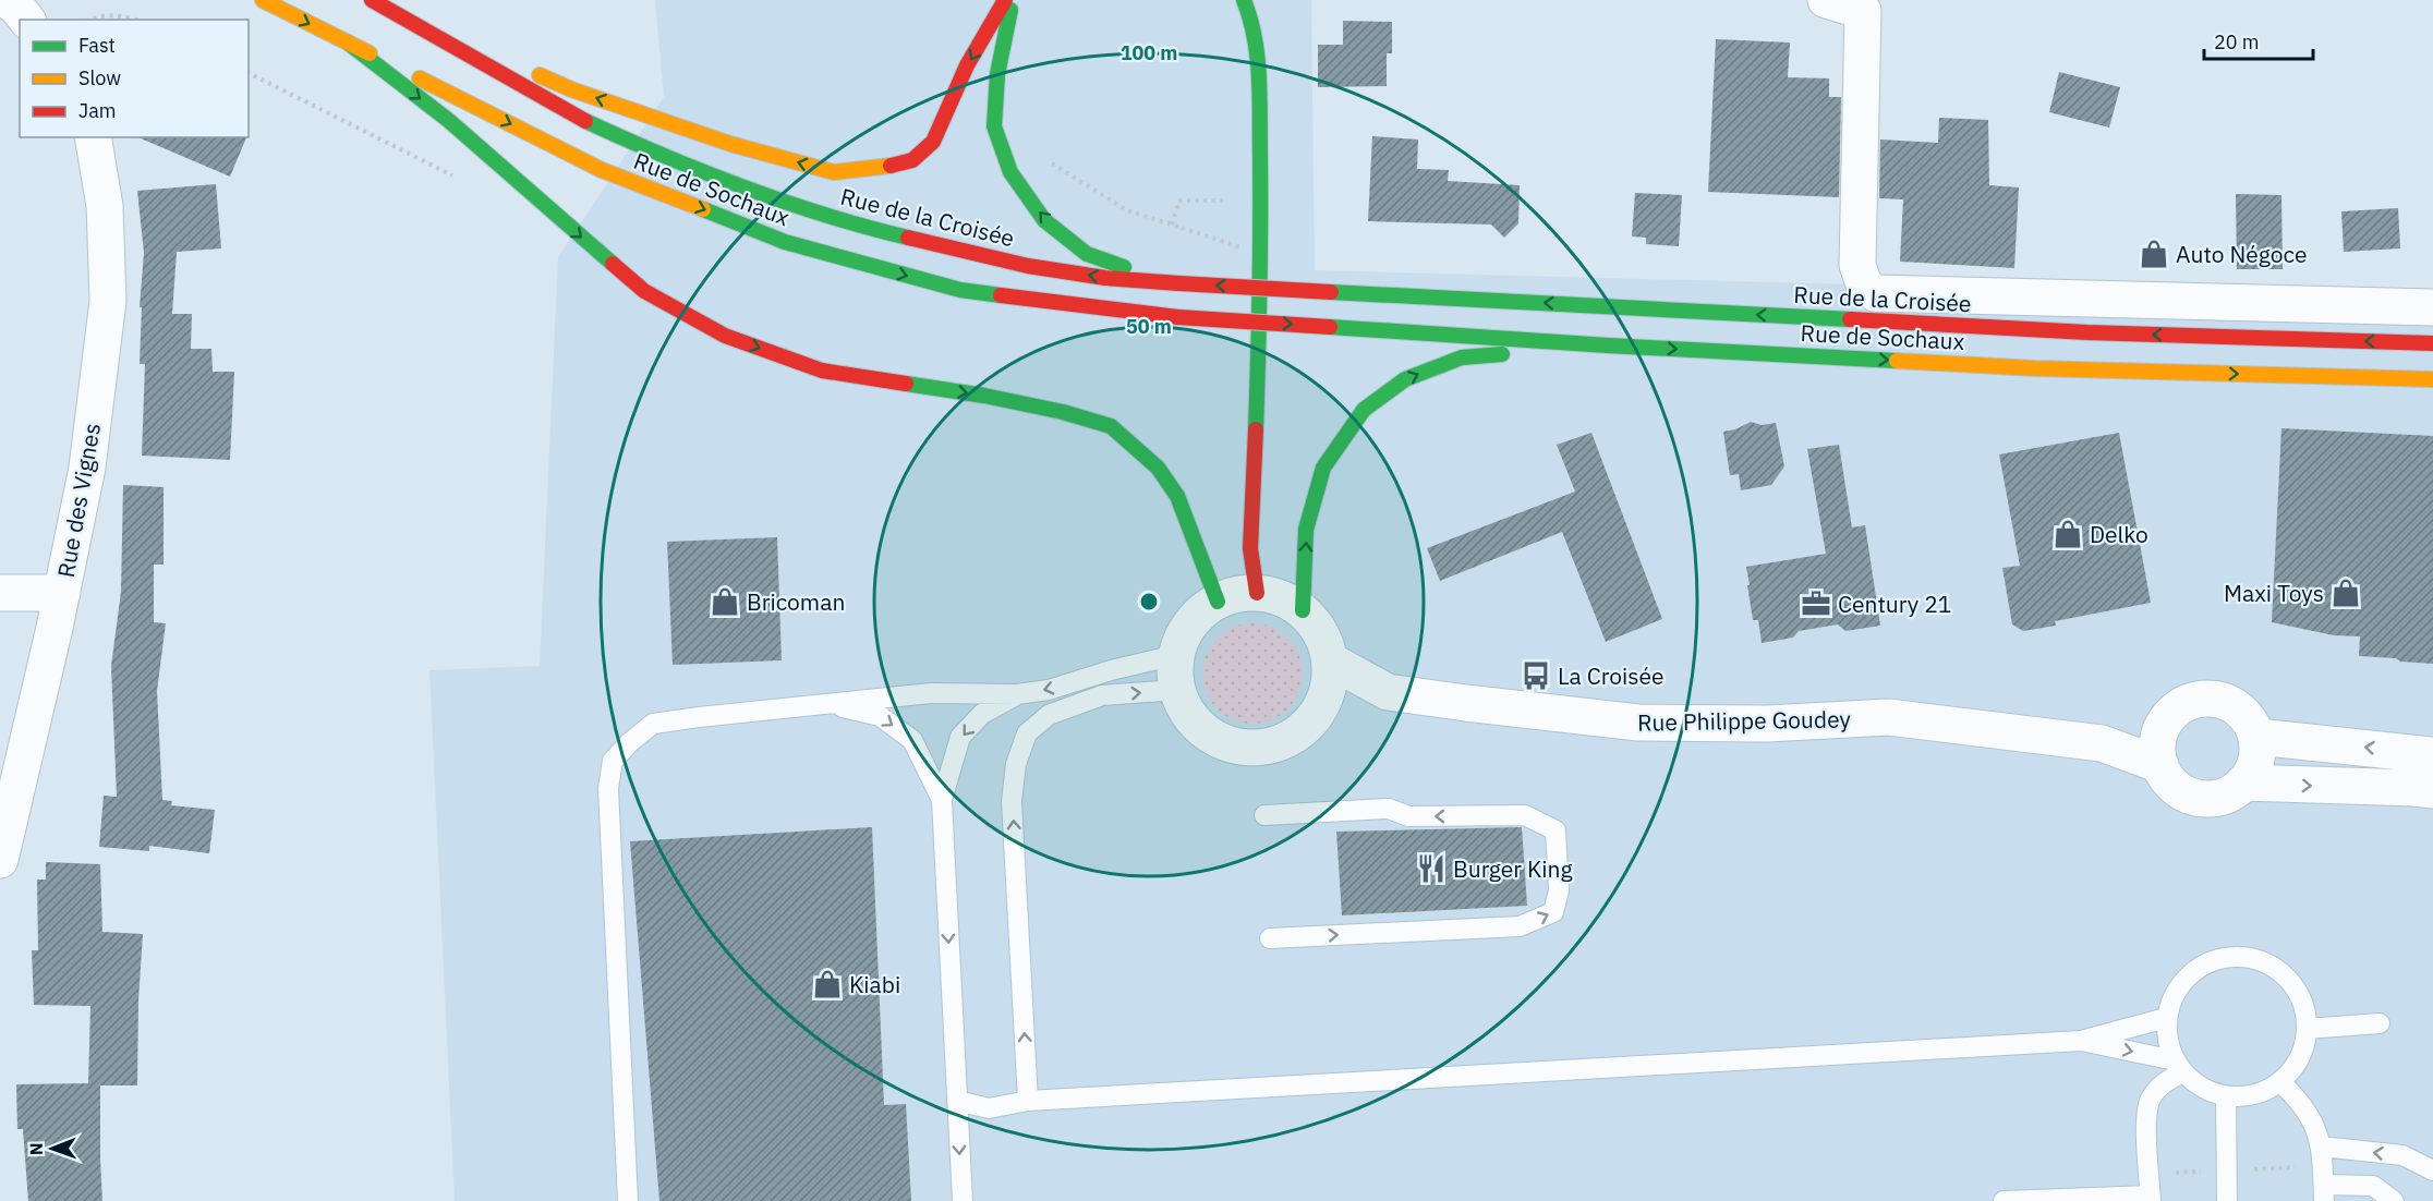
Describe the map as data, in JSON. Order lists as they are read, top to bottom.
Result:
{
  "streets": {
    "main road": ["Rue de Sochaux", "Rue de la Croisée"],
    "street": ["Rue des Vignes", "Rue Philippe Goudey"]
  },
  "crossings": [
    ["Rue de Sochaux", "Rue de la Croisée"]
  ],
  "one_way": ["Rue de Sochaux", "Rue de la Croisée"],
  "places": {
    "shop": [
      "Auto Négoce",
      "Delko",
      "Maxi Toys",
      "Bricoman",
      "Kiabi"
    ],
    "office": ["Century 21"],
    "bus stop": ["La Croisée"],
    "restaurant": ["Burger King"]
  },
  "legend": ["Fast", "Slow", "Jam"],
  "scale_bar": "20 m",
  "north": "left",
  "rings": ["100 m", "50 m"]
}
